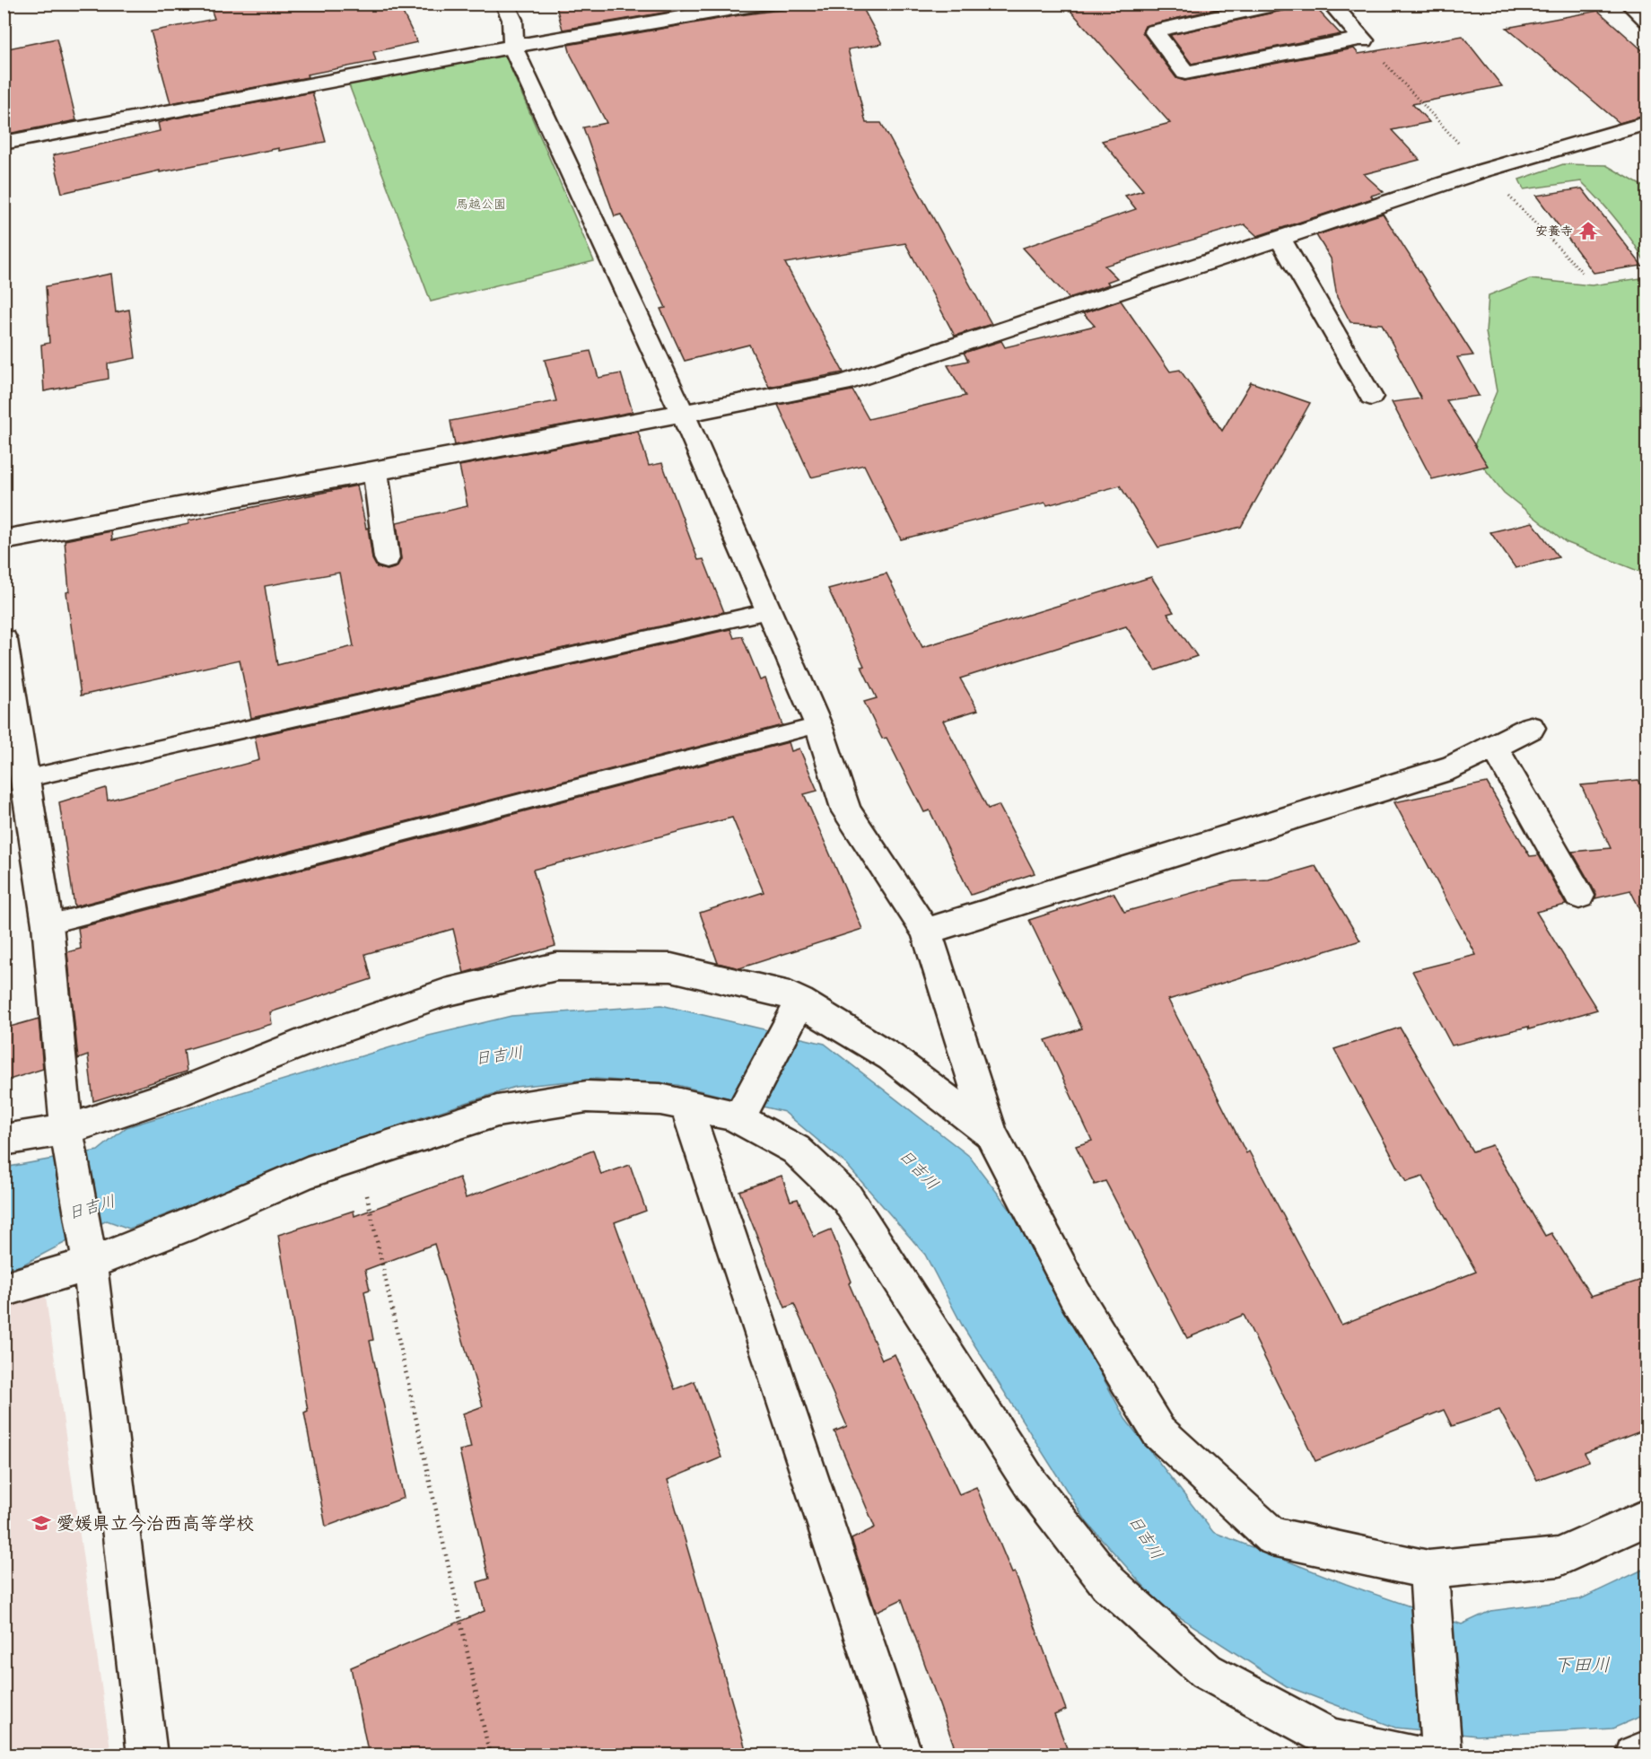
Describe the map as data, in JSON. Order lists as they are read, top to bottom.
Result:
{
  "water": ["日吉川", "下田川"],
  "parks": ["馬越公園"],
  "places": {
    "temple": ["安養寺"],
    "school or university": ["愛媛県立今治西高等学校"]
  }
}
